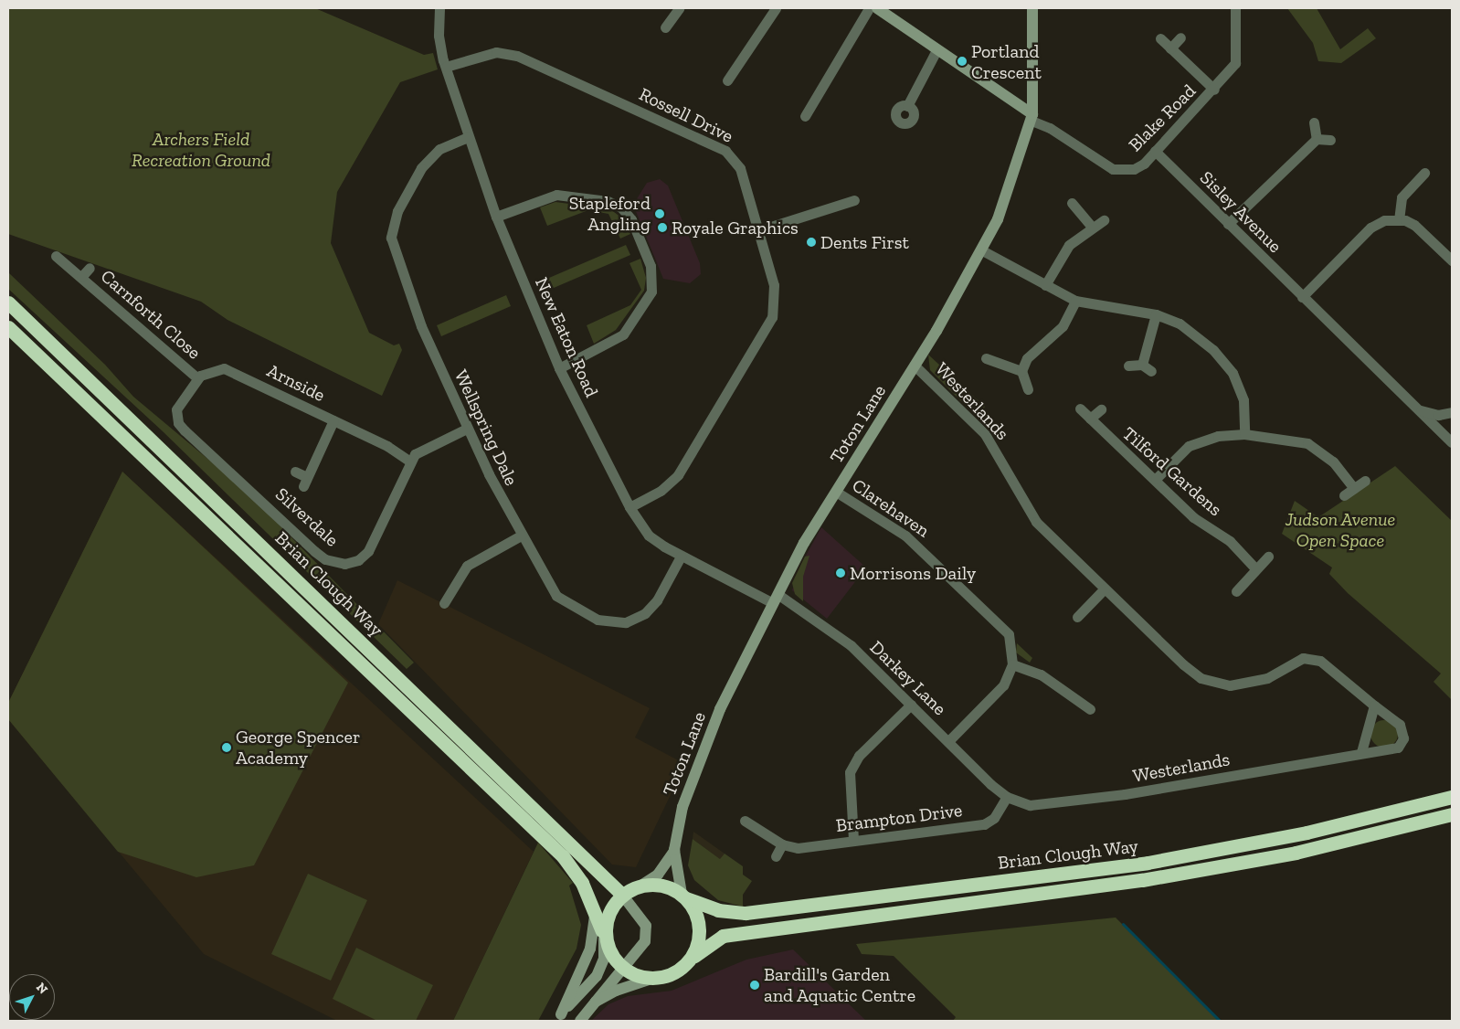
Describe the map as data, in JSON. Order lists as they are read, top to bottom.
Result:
{
  "streets": {
    "highway": ["Brian Clough Way"],
    "main road": ["Toton Lane"],
    "street": [
      "Rossell Drive",
      "Blake Road",
      "Sisley Avenue",
      "Carnforth Close",
      "New Eaton Road",
      "Arnside",
      "Westerlands",
      "Wellspring Dale",
      "Tilford Gardens",
      "Clarehaven",
      "Silverdale",
      "Darkey Lane",
      "Brampton Drive"
    ]
  },
  "crossings": [
    ["Rossell Drive", "New Eaton Road"],
    ["Blake Road", "Sisley Avenue"],
    ["Blake Road", "Toton Lane"],
    ["Carnforth Close", "Arnside"],
    ["New Eaton Road", "Toton Lane"],
    ["New Eaton Road", "Wellspring Dale"],
    ["New Eaton Road", "Darkey Lane"],
    ["Arnside", "Silverdale"],
    ["Westerlands", "Toton Lane"],
    ["Westerlands", "Darkey Lane"],
    ["Westerlands", "Brampton Drive"],
    ["Toton Lane", "Clarehaven"],
    ["Toton Lane", "Brian Clough Way"],
    ["Toton Lane", "Darkey Lane"],
    ["Wellspring Dale", "Silverdale"],
    ["Darkey Lane", "Brampton Drive"]
  ],
  "parks": ["Archers Field Recreation Ground", "Judson Avenue Open Space"],
  "places": [
    "Portland Crescent",
    "Stapleford Angling",
    "Royale Graphics",
    "Dents First",
    "Morrisons Daily",
    "George Spencer Academy",
    "Bardill's Garden and Aquatic Centre"
  ],
  "north": "top right"
}
